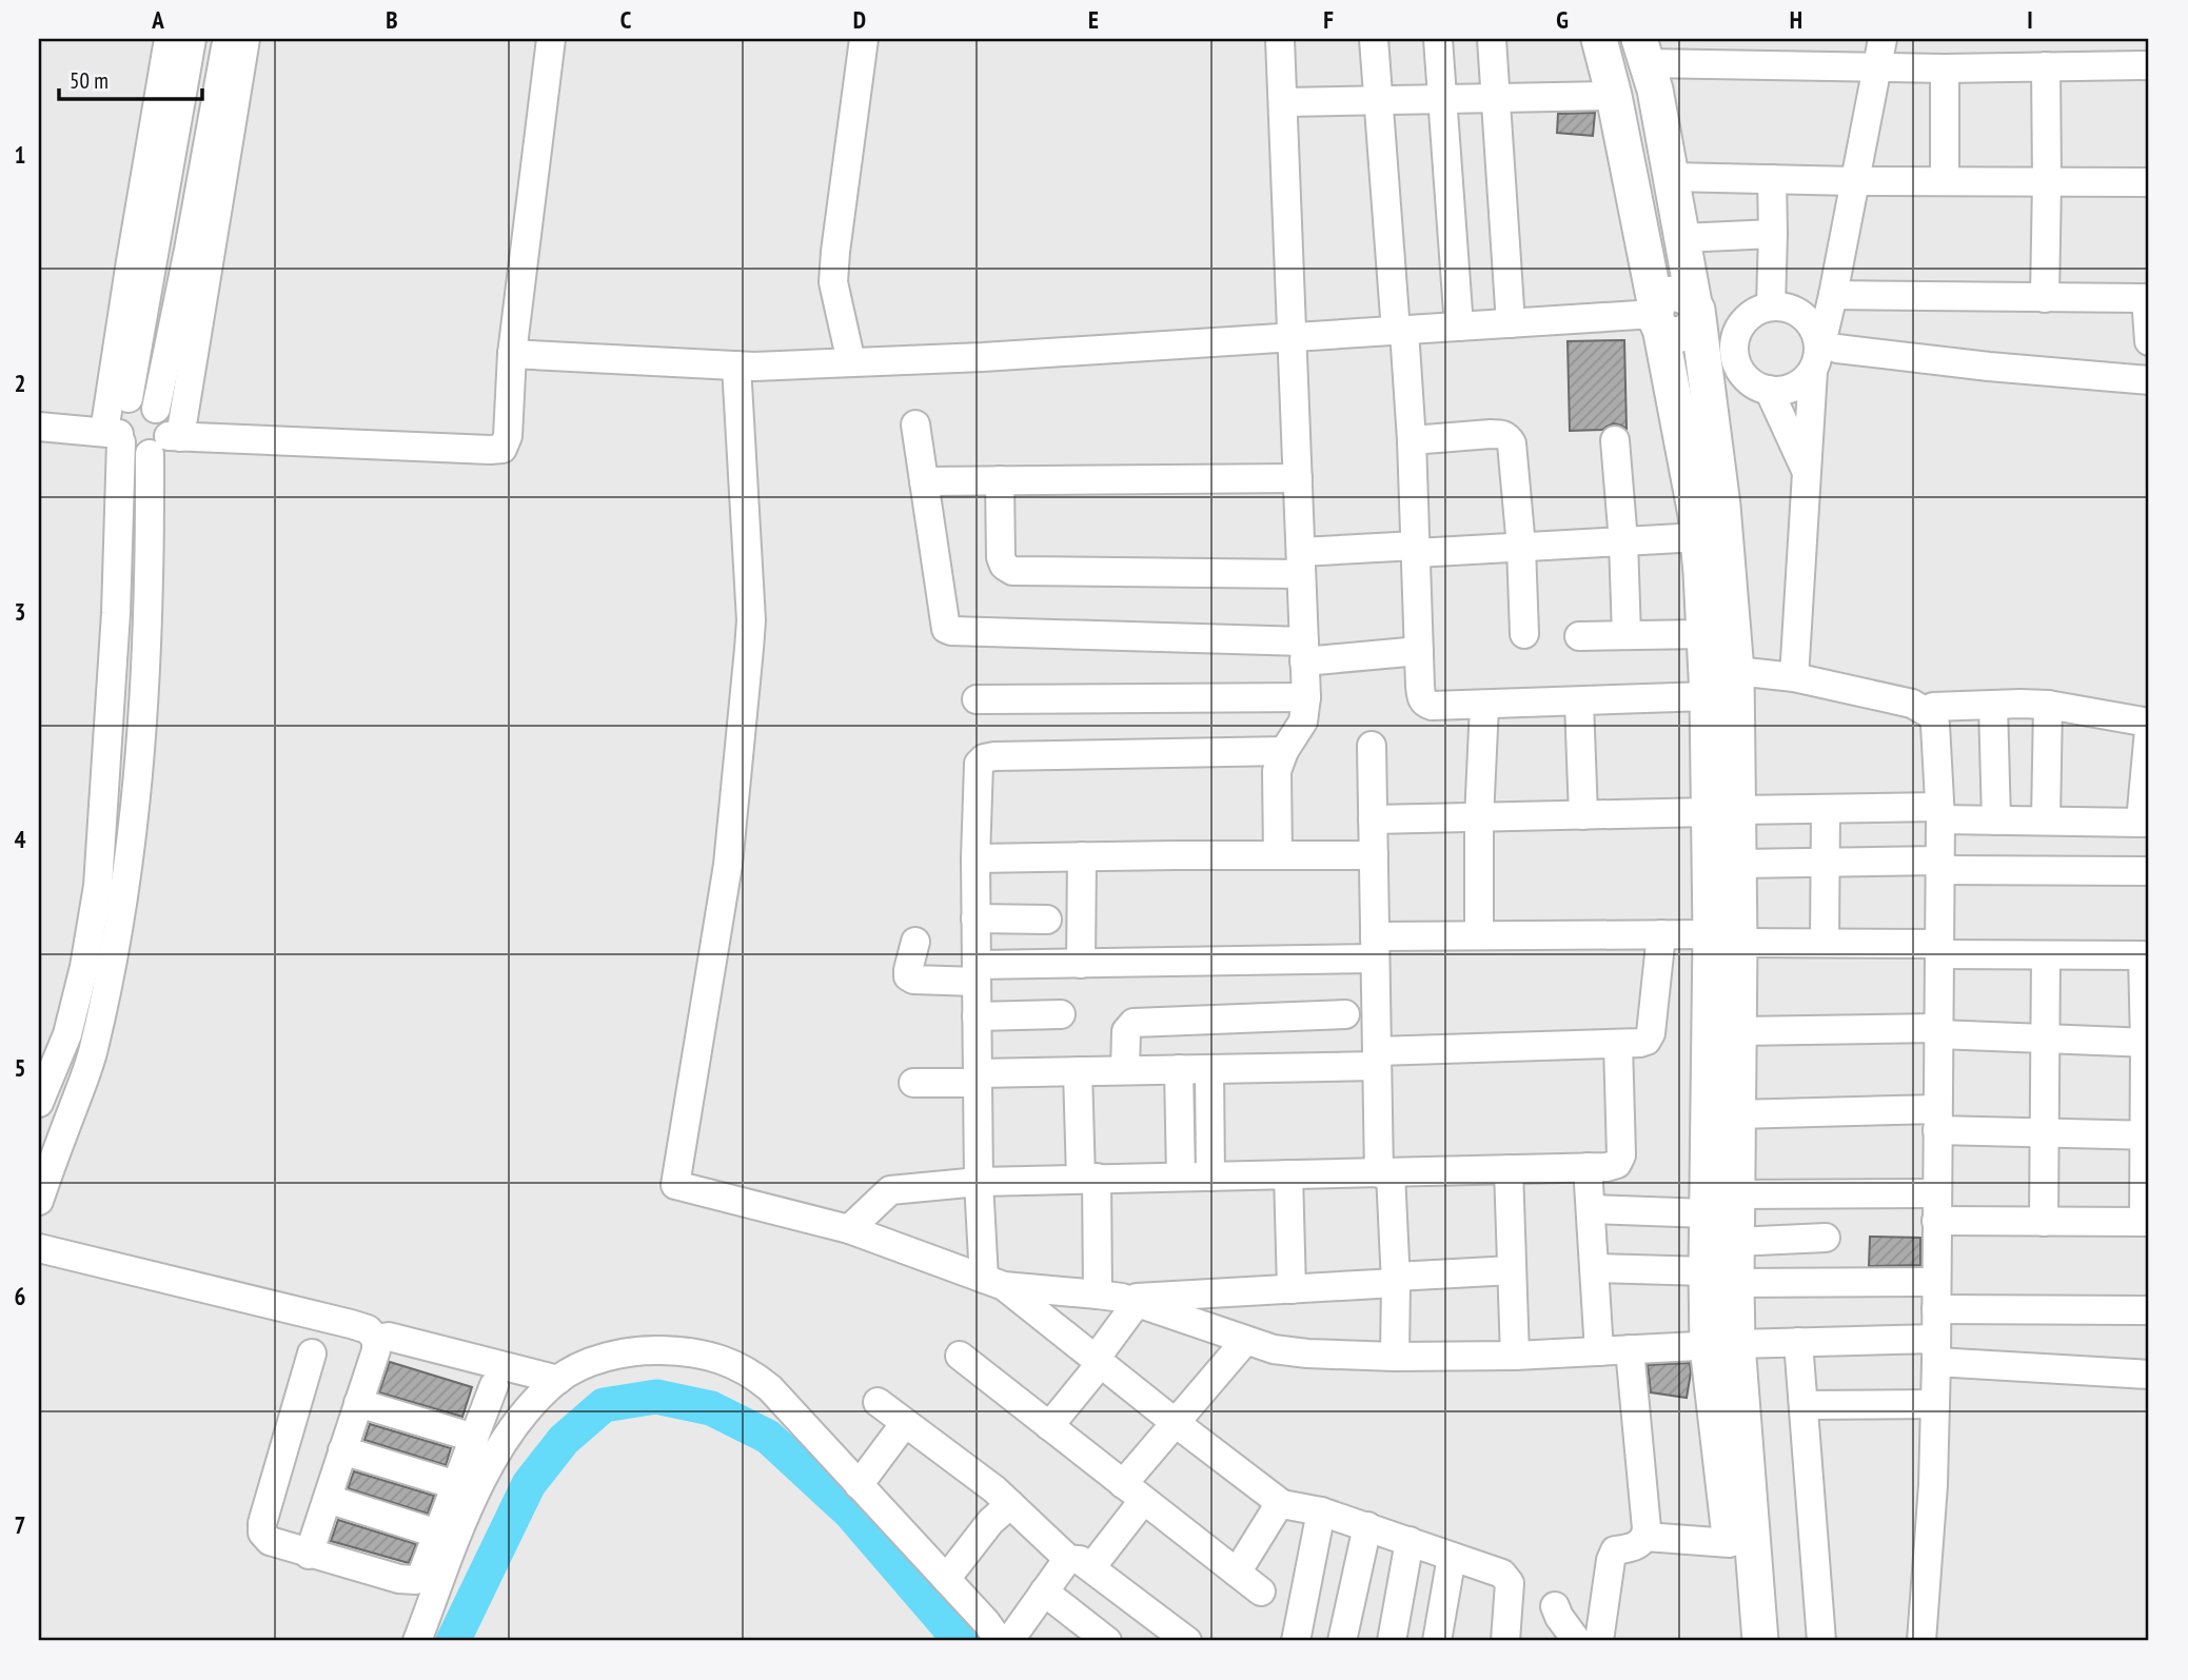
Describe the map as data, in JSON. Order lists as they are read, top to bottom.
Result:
{
  "scale_bar": "50 m",
  "grid": {
    "columns": [
      "A",
      "B",
      "C",
      "D",
      "E",
      "F",
      "G",
      "H",
      "I"
    ],
    "rows": [
      "1",
      "2",
      "3",
      "4",
      "5",
      "6",
      "7"
    ]
  }
}
